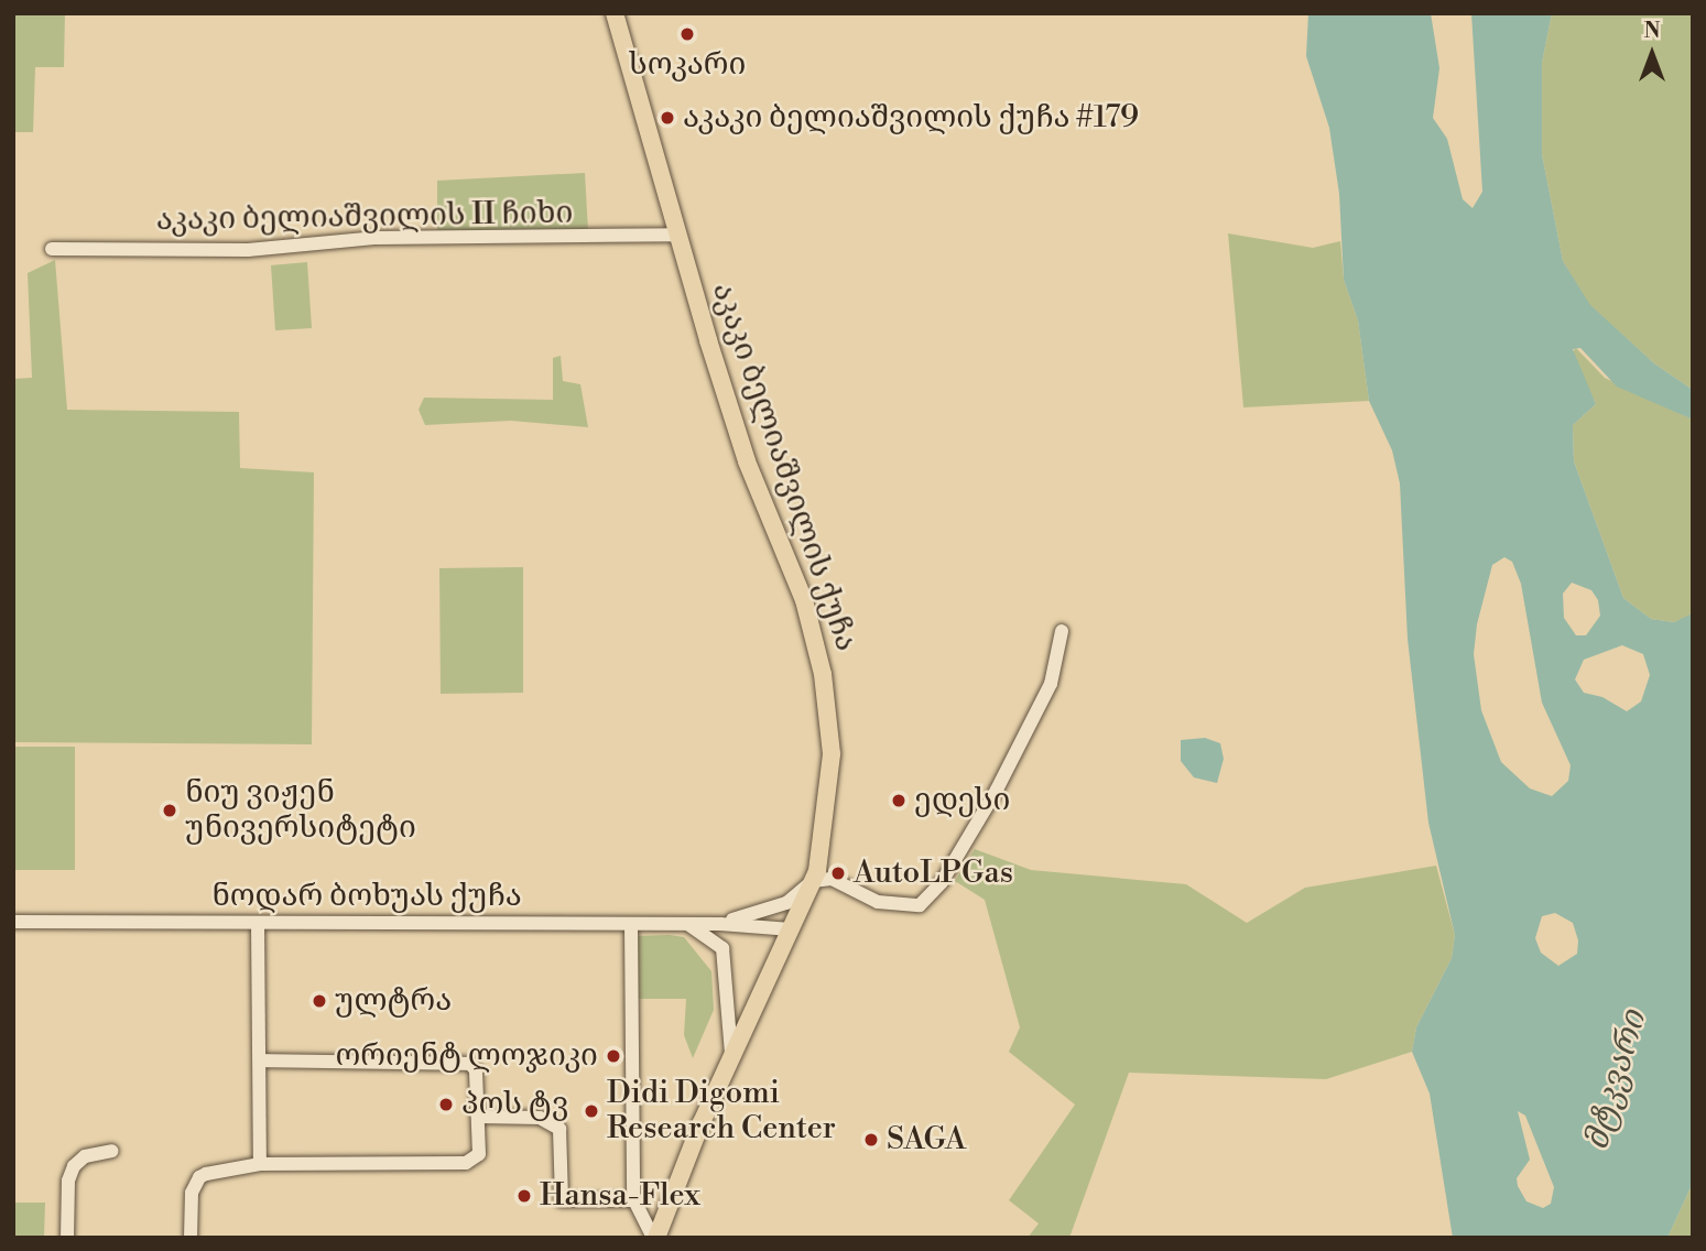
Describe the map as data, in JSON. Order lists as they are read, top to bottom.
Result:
{
  "streets": {
    "main road": ["აკაკი ბელიაშვილის ქუჩა"],
    "street": ["აკაკი ბელიაშვილის II ჩიხი", "ნოდარ ბოხუას ქუჩა"]
  },
  "crossings": [
    ["აკაკი ბელიაშვილის II ჩიხი", "აკაკი ბელიაშვილის ქუჩა"]
  ],
  "water": ["მტკვარი"],
  "places": [
    "სოკარი",
    "აკაკი ბელიაშვილის ქუჩა #179",
    "ედესი",
    "ნიუ ვიჟენ უნივერსიტეტი",
    "AutoLPGas",
    "ულტრა",
    "ორიენტ ლოჯიკი",
    "პოს ტვ",
    "Didi Digomi Research Center",
    "SAGA",
    "Hansa-Flex"
  ],
  "north": "top"
}
